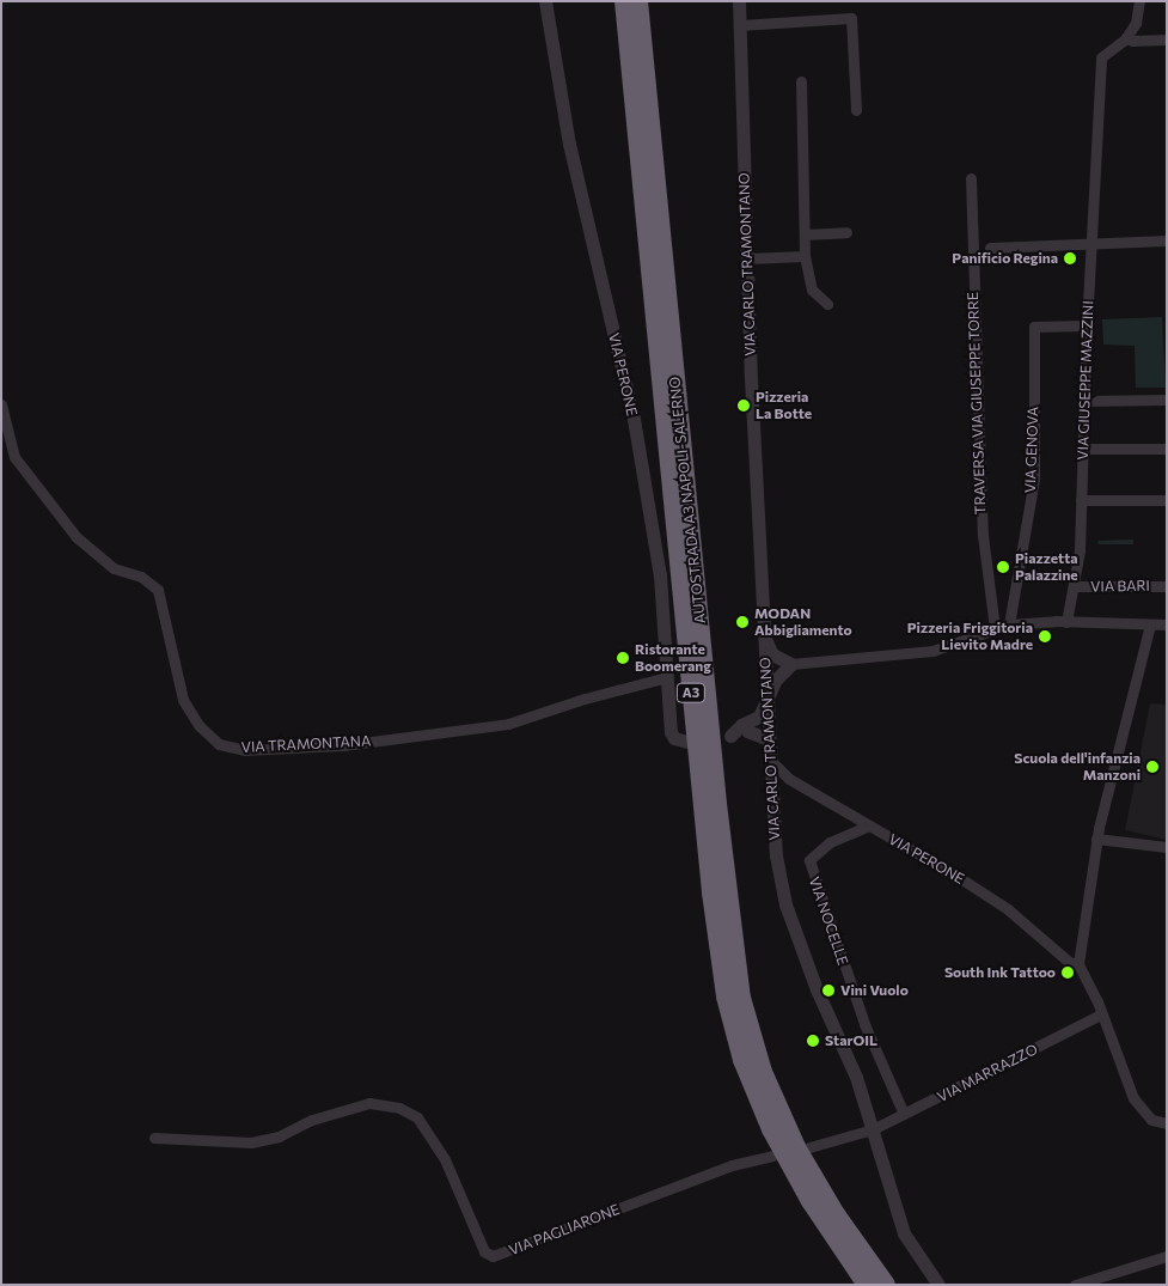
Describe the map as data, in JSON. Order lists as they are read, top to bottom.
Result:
{
  "streets": {
    "highway": ["AUTOSTRADA A3 NAPOLI-SALERNO", "A3"],
    "street": [
      "VIA CARLO TRAMONTANO",
      "VIA PERONE",
      "VIA GIUSEPPE MAZZINI",
      "TRAVERSA VIA GIUSEPPE TORRE",
      "VIA GENOVA",
      "VIA BARI",
      "VIA TRAMONTANA",
      "VIA NOCELLE",
      "VIA MARRAZZO",
      "VIA PAGLIARONE"
    ]
  },
  "crossings": [
    ["VIA CARLO TRAMONTANO", "VIA PERONE"],
    ["VIA CARLO TRAMONTANO", "VIA MARRAZZO"],
    ["VIA PERONE", "VIA TRAMONTANA"],
    ["VIA PERONE", "VIA NOCELLE"],
    ["VIA GIUSEPPE MAZZINI", "VIA GENOVA"],
    ["VIA GIUSEPPE MAZZINI", "VIA BARI"],
    ["VIA NOCELLE", "VIA MARRAZZO"]
  ],
  "places": [
    "Panificio Regina",
    "Pizzeria La Botte",
    "Piazzetta Palazzine",
    "MODAN Abbigliamento",
    "Pizzeria Friggitoria Lievito Madre",
    "Ristorante Boomerang",
    "Scuola dell'infanzia Manzoni",
    "South Ink Tattoo",
    "Vini Vuolo",
    "StarOIL"
  ]
}
